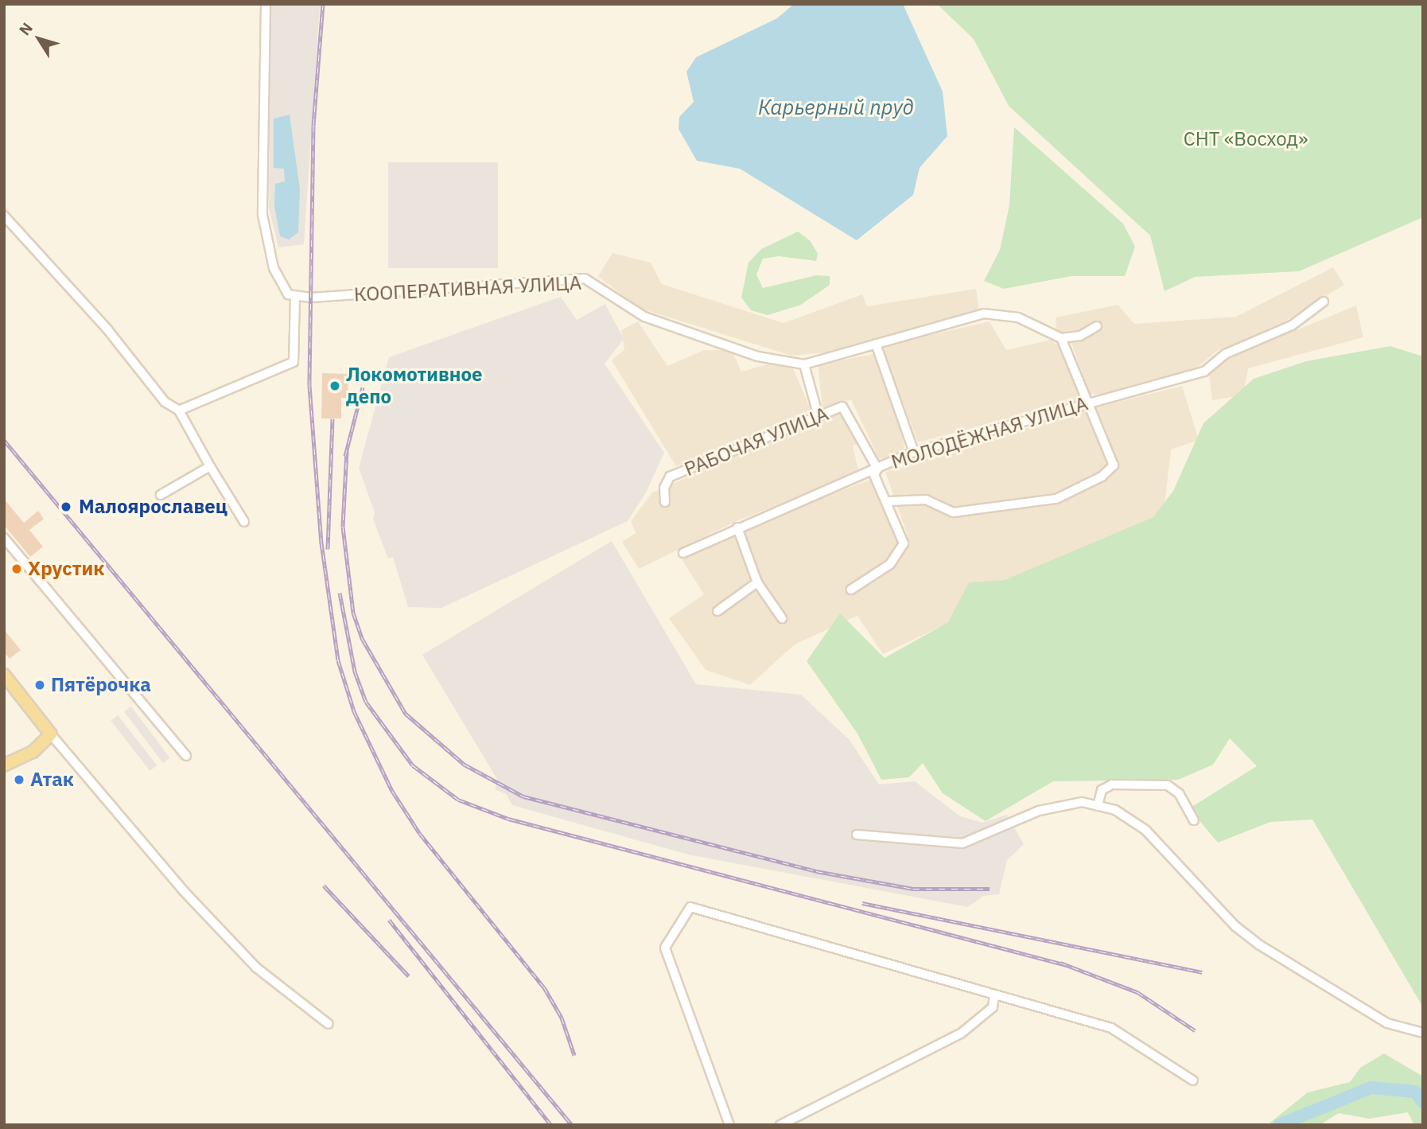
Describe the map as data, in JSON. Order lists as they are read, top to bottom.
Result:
{
  "streets": {
    "street": ["КООПЕРАТИВНАЯ УЛИЦА", "МОЛОДЁЖНАЯ УЛИЦА", "РАБОЧАЯ УЛИЦА"]
  },
  "crossings": [
    ["МОЛОДЁЖНАЯ УЛИЦА", "РАБОЧАЯ УЛИЦА"]
  ],
  "water": ["Карьерный пруд"],
  "parks": ["СНТ «Восход»"],
  "places": [
    "Локомотивное депо",
    "Малоярославец",
    "Хрустик",
    "Пятёрочка",
    "Атак"
  ],
  "north": "top left"
}
